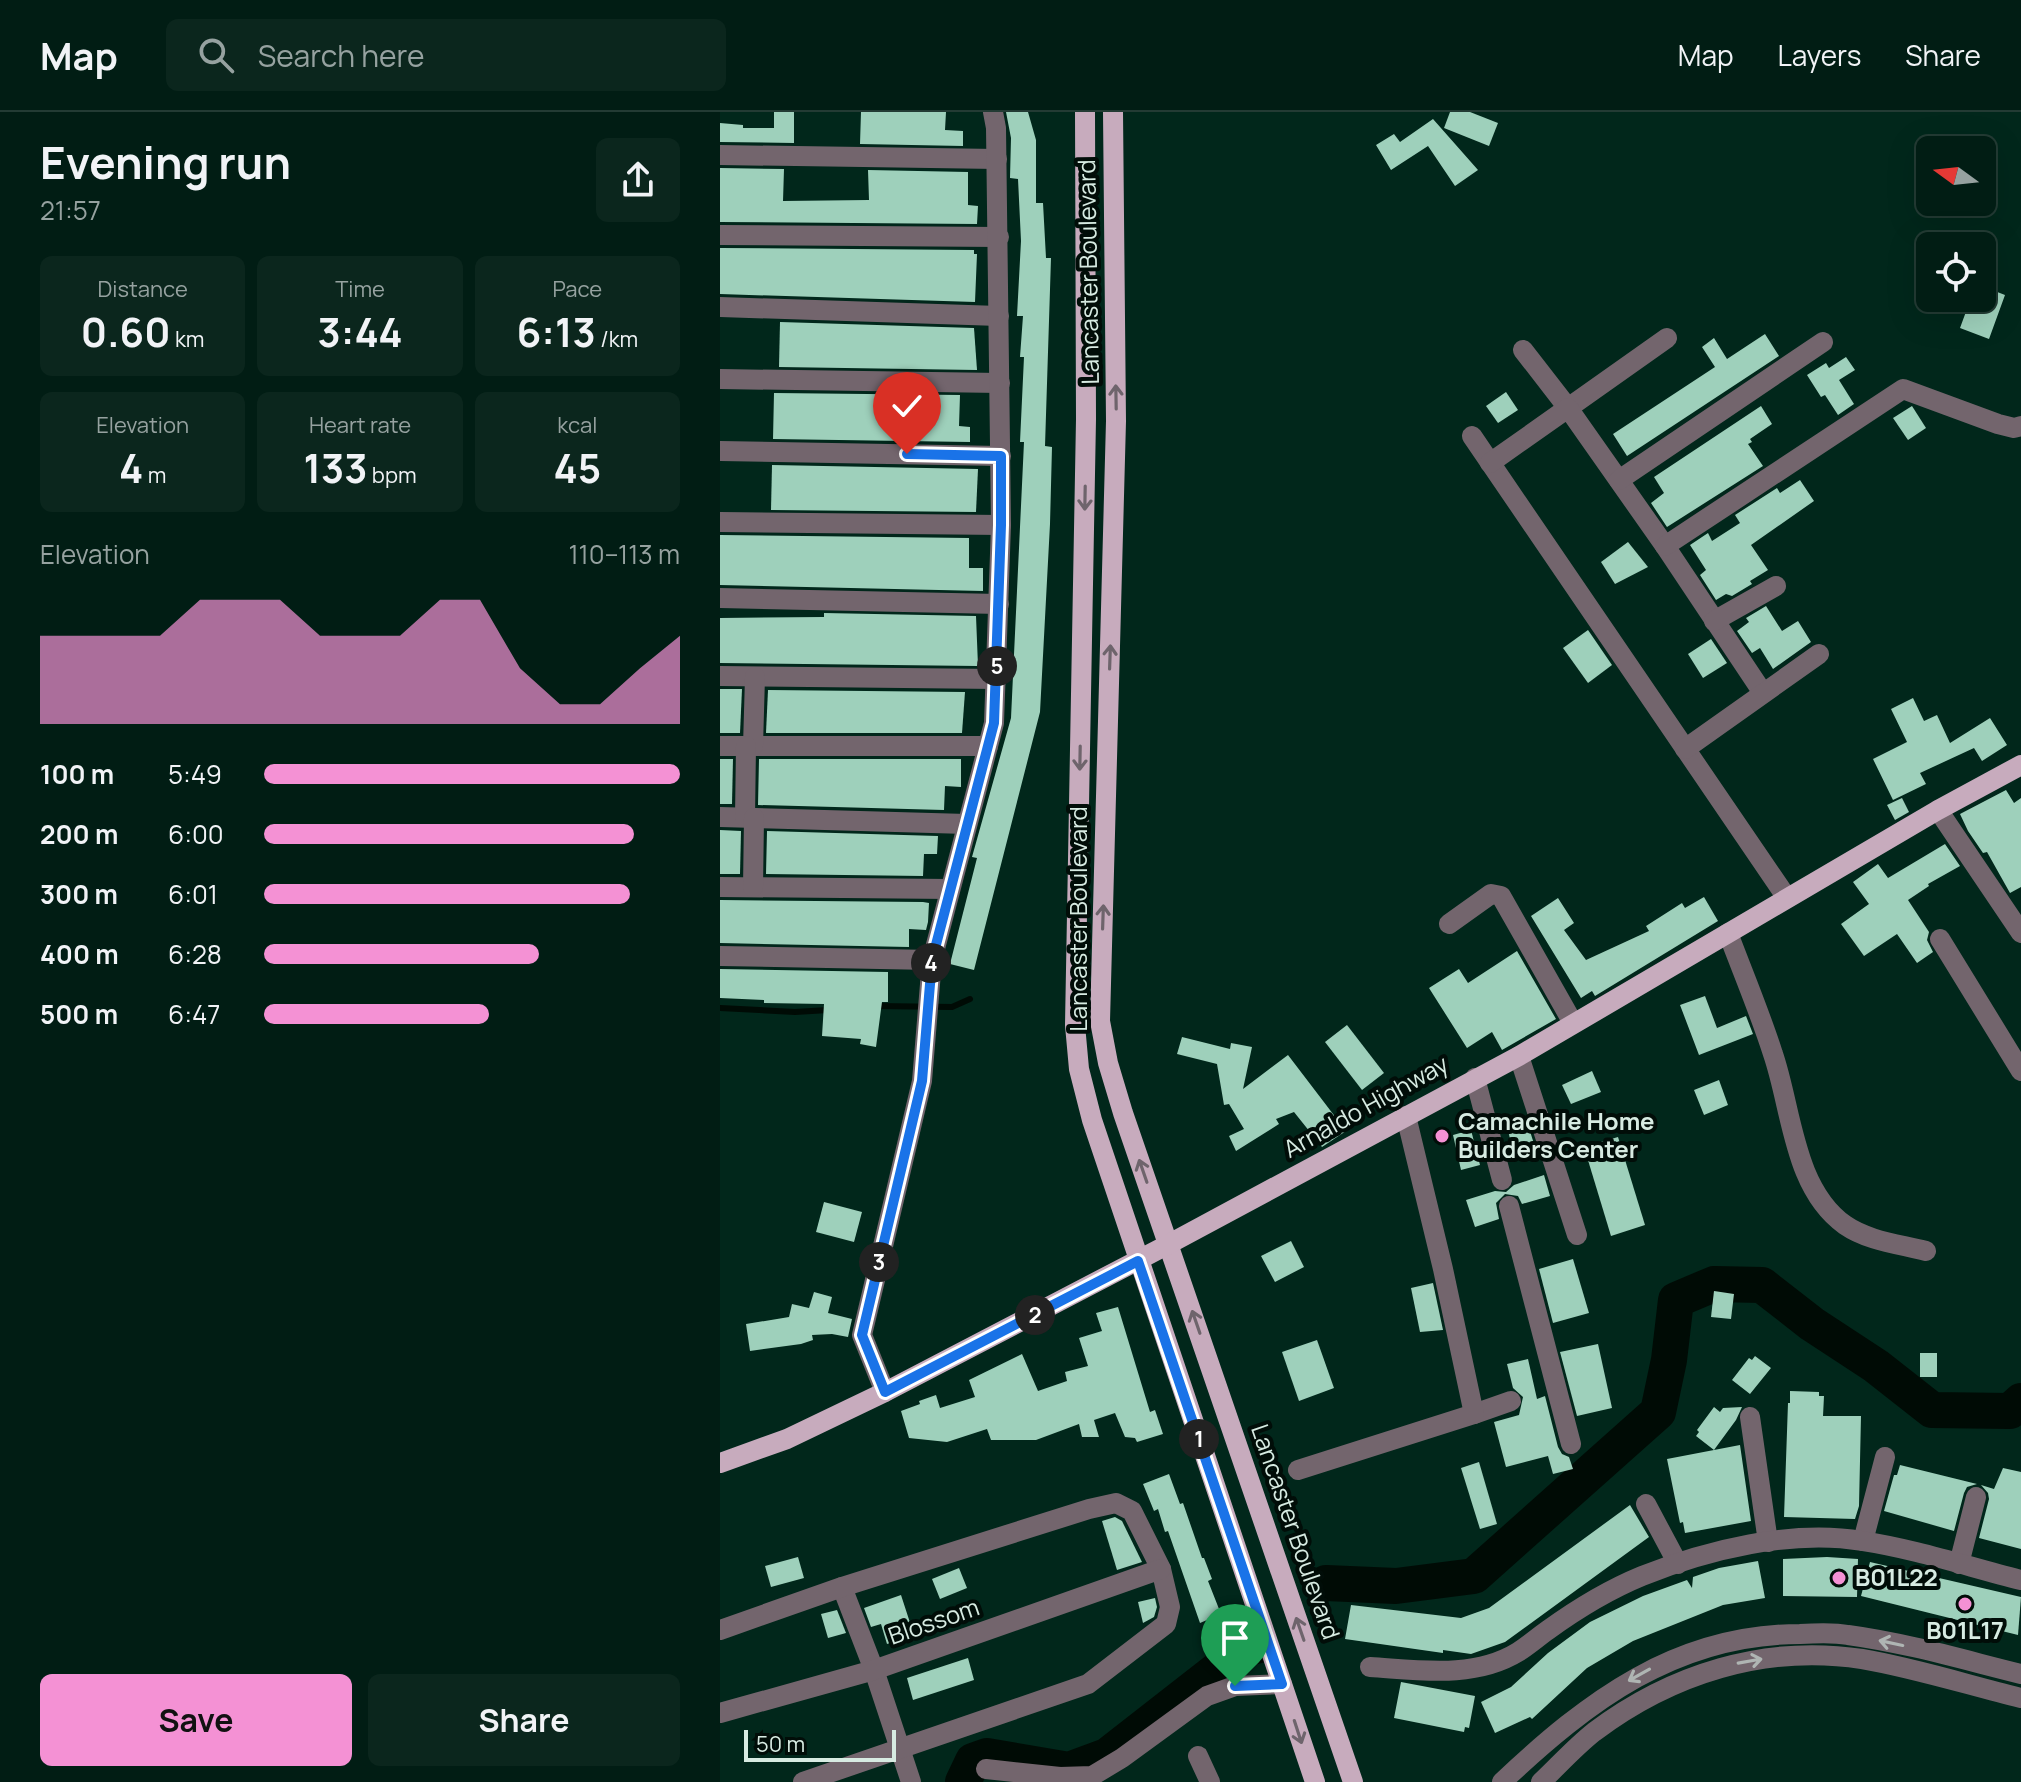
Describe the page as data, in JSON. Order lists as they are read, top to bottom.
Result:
{
  "streets": {
    "main road": ["Lancaster Boulevard", "Arnaldo Highway"],
    "street": ["Blossom"]
  },
  "crossings": [
    ["Lancaster Boulevard", "Arnaldo Highway"]
  ],
  "places": ["Camachile Home Builders Center", "B01L22", "B01L17"],
  "scale_bar": "50 m",
  "north": "left",
  "page": {
    "header": "Map",
    "search": "Search here",
    "nav": ["Map", "Layers", "Share"],
    "heading": ["Evening run", "21:57"],
    "stats": [
      ["Distance", "0.60 km"],
      ["Time", "3:44"],
      ["Pace", "6:13 /km"],
      ["Elevation", "4 m"],
      ["Heart rate", "133 bpm"],
      ["kcal", "45"]
    ],
    "chart": ["Elevation", "110–113 m"],
    "pins": [
      "5",
      "4",
      "3",
      "2",
      "1"
    ],
    "list": [
      {
        "name": "100 m",
        "note": "5:49"
      },
      {
        "name": "200 m",
        "note": "6:00"
      },
      {
        "name": "300 m",
        "note": "6:01"
      },
      {
        "name": "400 m",
        "note": "6:28"
      },
      {
        "name": "500 m",
        "note": "6:47"
      }
    ],
    "buttons": ["Save", "Share"],
    "scale": "50 m"
  }
}
